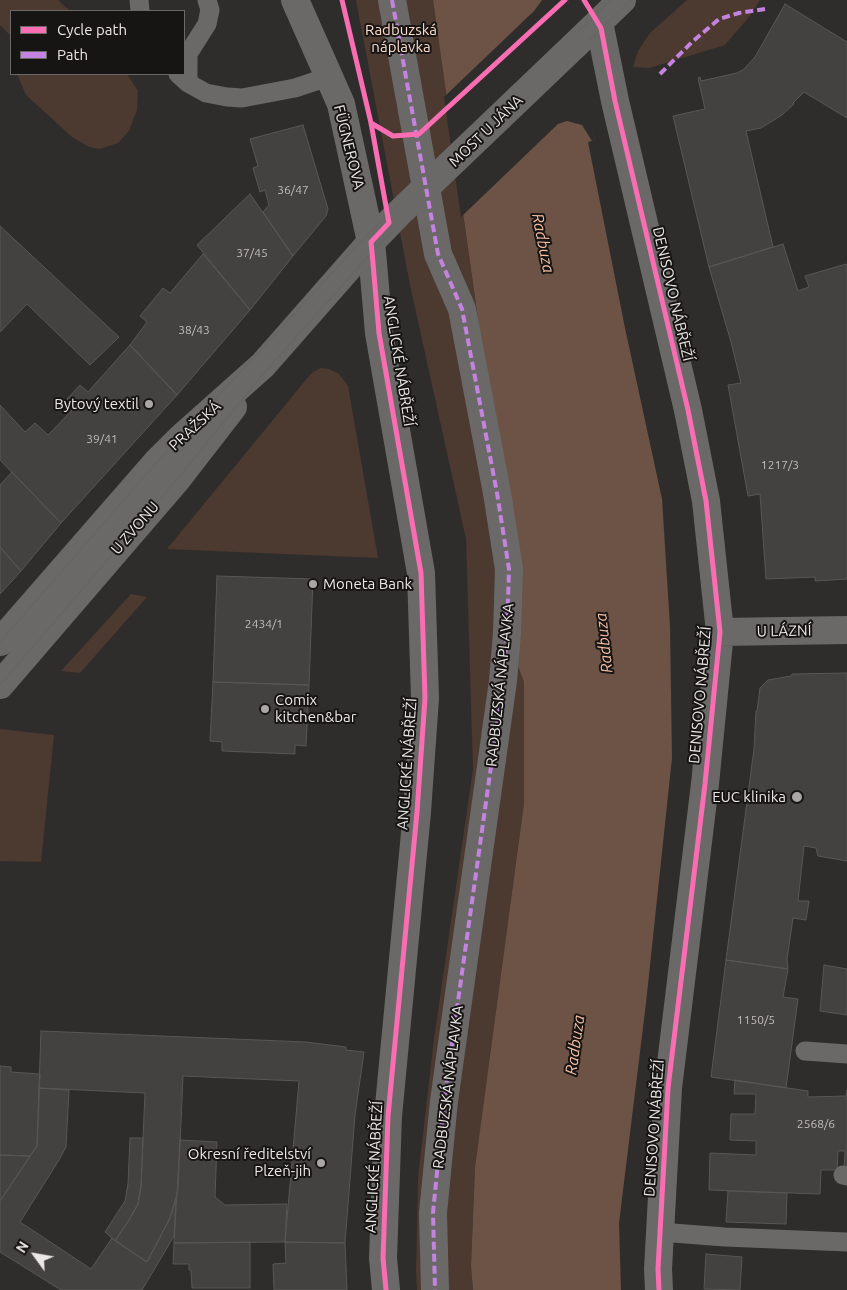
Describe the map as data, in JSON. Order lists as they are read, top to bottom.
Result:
{
  "streets": {
    "street": [
      "MOST U JÁNA",
      "FÜGNEROVA",
      "DENISOVO NÁBŘEŽÍ",
      "ANGLICKÉ NÁBŘEŽÍ",
      "PRAŽSKÁ",
      "U ZVONU",
      "U LÁZNÍ",
      "RADBUZSKÁ NÁPLAVKA"
    ]
  },
  "crossings": [
    ["MOST U JÁNA", "DENISOVO NÁBŘEŽÍ"],
    ["MOST U JÁNA", "PRAŽSKÁ"],
    ["FÜGNEROVA", "ANGLICKÉ NÁBŘEŽÍ"],
    ["FÜGNEROVA", "PRAŽSKÁ"],
    ["DENISOVO NÁBŘEŽÍ", "U LÁZNÍ"],
    ["ANGLICKÉ NÁBŘEŽÍ", "PRAŽSKÁ"],
    ["PRAŽSKÁ", "U ZVONU"]
  ],
  "water": ["Radbuza"],
  "parks": ["Radbuzská náplavka"],
  "places": [
    "Bytový textil",
    "Moneta Bank",
    "Comix kitchen&bar",
    "EUC klinika",
    "Okresní ředitelství Plzeň-jih"
  ],
  "house_numbers": [
    "36/47",
    "37/45",
    "38/43",
    "39/41",
    "1217/3",
    "2434/1",
    "1150/5",
    "2568/6"
  ],
  "legend": ["Cycle path", "Path"],
  "north": "top left"
}
